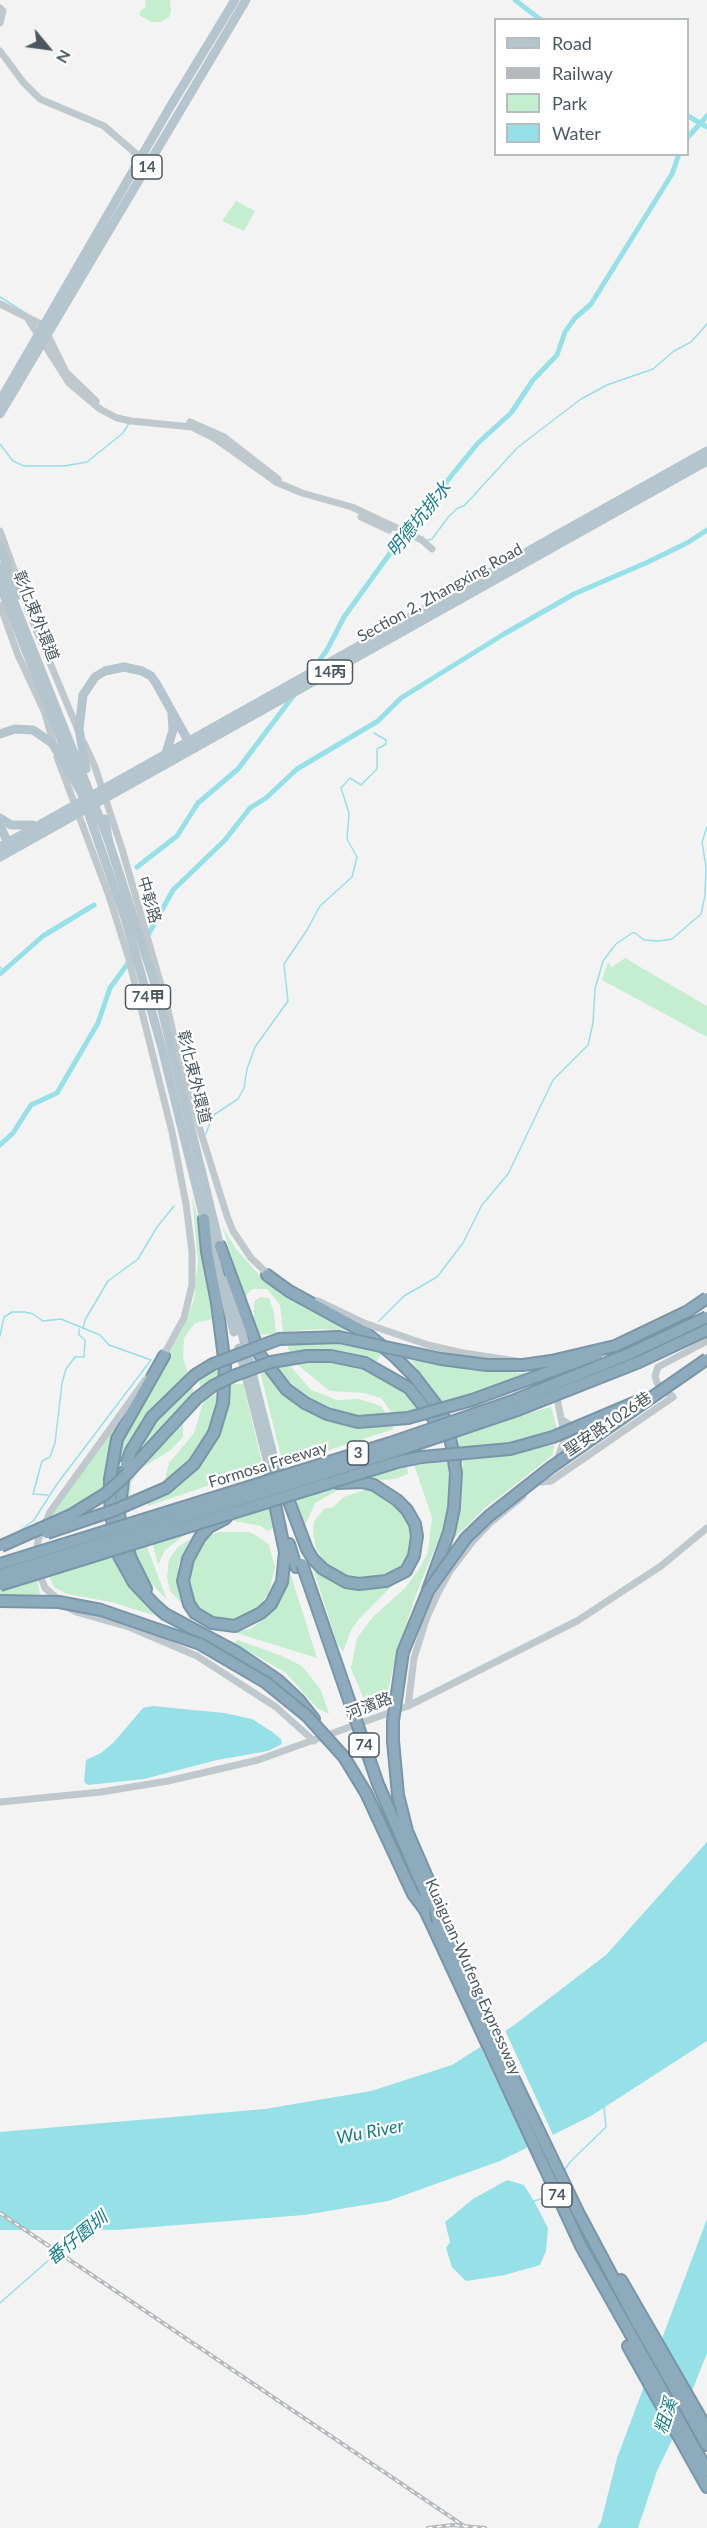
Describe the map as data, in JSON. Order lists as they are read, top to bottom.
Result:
{
  "streets": {
    "highway": [
      "3",
      "Formosa Freeway",
      "74",
      "Kuaiguan-Wufeng Expressway"
    ],
    "main road": [
      "14",
      "Section 2, Zhangxing Road",
      "彰化東外環道",
      "14丙",
      "74甲"
    ],
    "street": ["中彰路", "聖安路1026巷", "河濱路"]
  },
  "crossings": [
    ["Section 2, Zhangxing Road", "中彰路"],
    ["彰化東外環道", "Kuaiguan-Wufeng Expressway"],
    ["74", "Kuaiguan-Wufeng Expressway"]
  ],
  "water": [
    "明德坑排水",
    "Wu River",
    "番仔園圳",
    "粗溪"
  ],
  "legend": [
    "Road",
    "Railway",
    "Park",
    "Water"
  ],
  "north": "bottom right"
}
